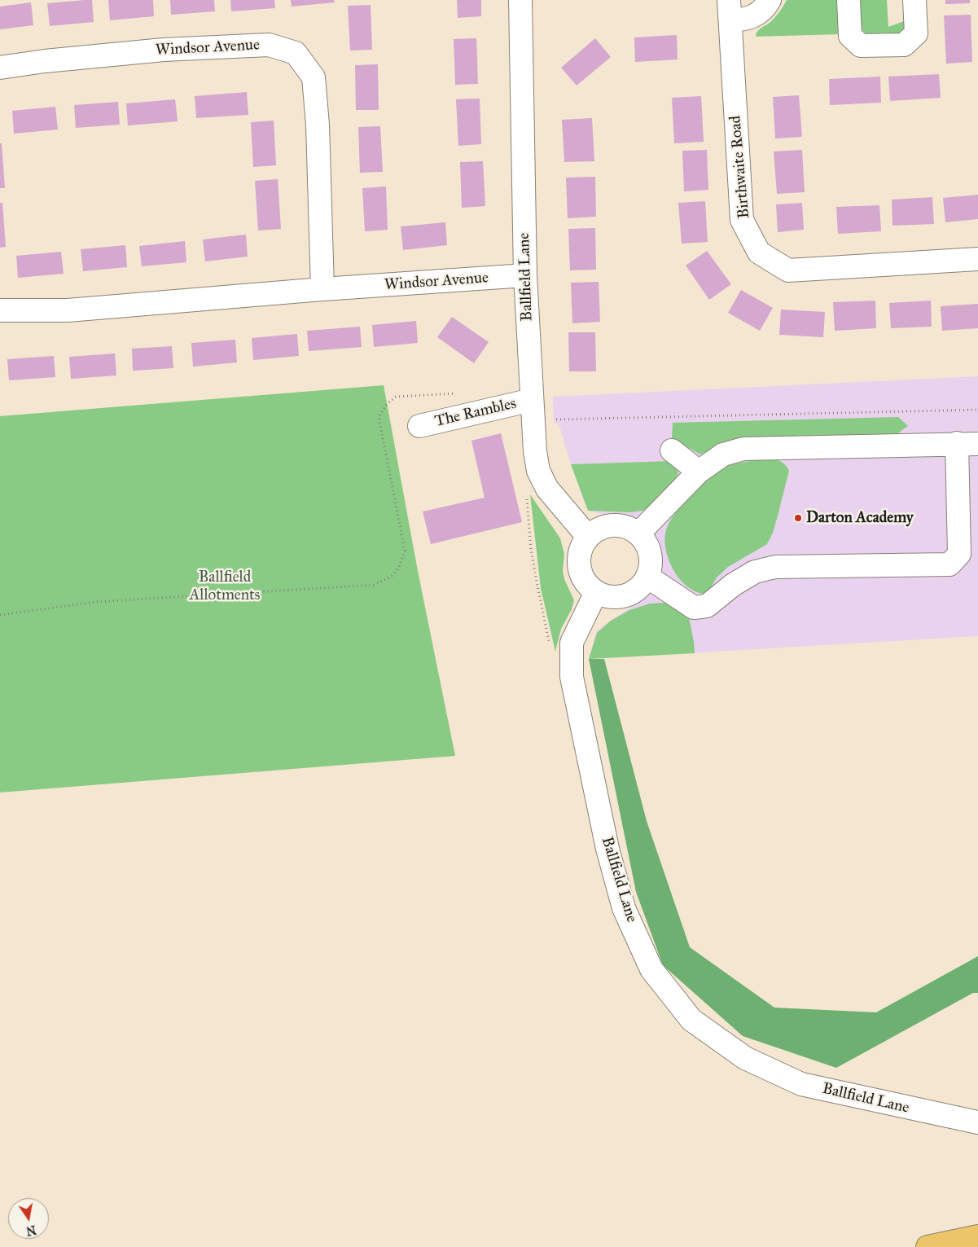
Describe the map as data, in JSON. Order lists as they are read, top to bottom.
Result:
{
  "streets": {
    "street": [
      "Windsor Avenue",
      "Birthwaite Road",
      "Ballfield Lane",
      "The Rambles"
    ]
  },
  "crossings": [
    ["Windsor Avenue", "Ballfield Lane"],
    ["Ballfield Lane", "The Rambles"]
  ],
  "parks": ["Ballfield Allotments"],
  "places": ["Darton Academy"],
  "north": "bottom"
}
